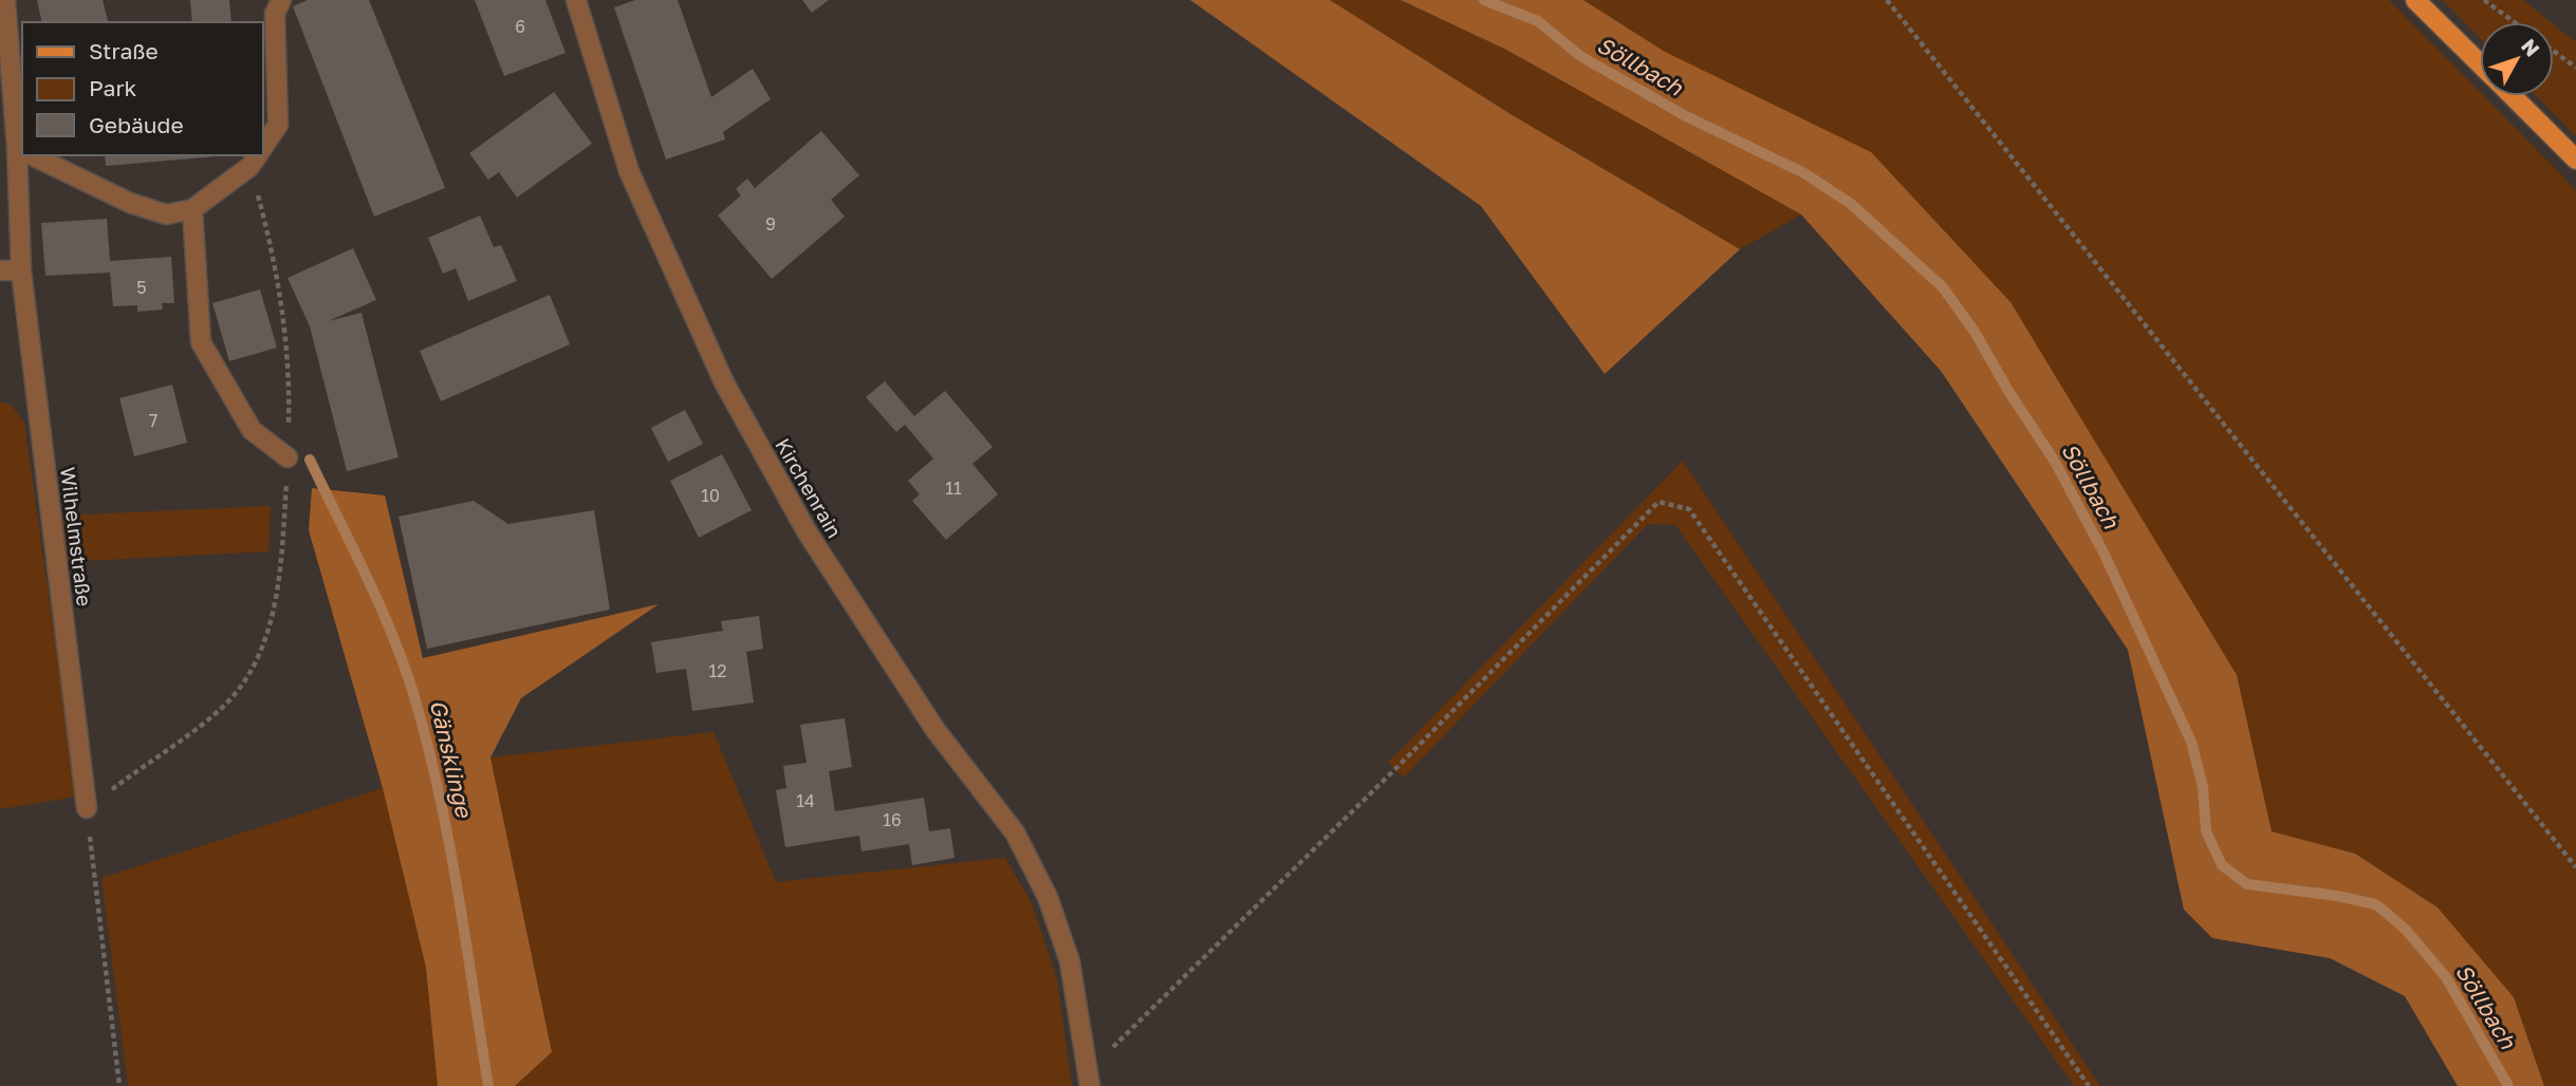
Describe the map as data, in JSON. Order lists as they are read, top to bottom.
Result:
{
  "streets": {
    "street": ["Kirchenrain", "Wilhelmstraße"]
  },
  "water": ["Söllbach", "Gänsklinge"],
  "house_numbers": [
    "6",
    "9",
    "5",
    "7",
    "11",
    "10",
    "12",
    "14",
    "16"
  ],
  "legend": ["Straße", "Park", "Gebäude"],
  "north": "top right"
}
